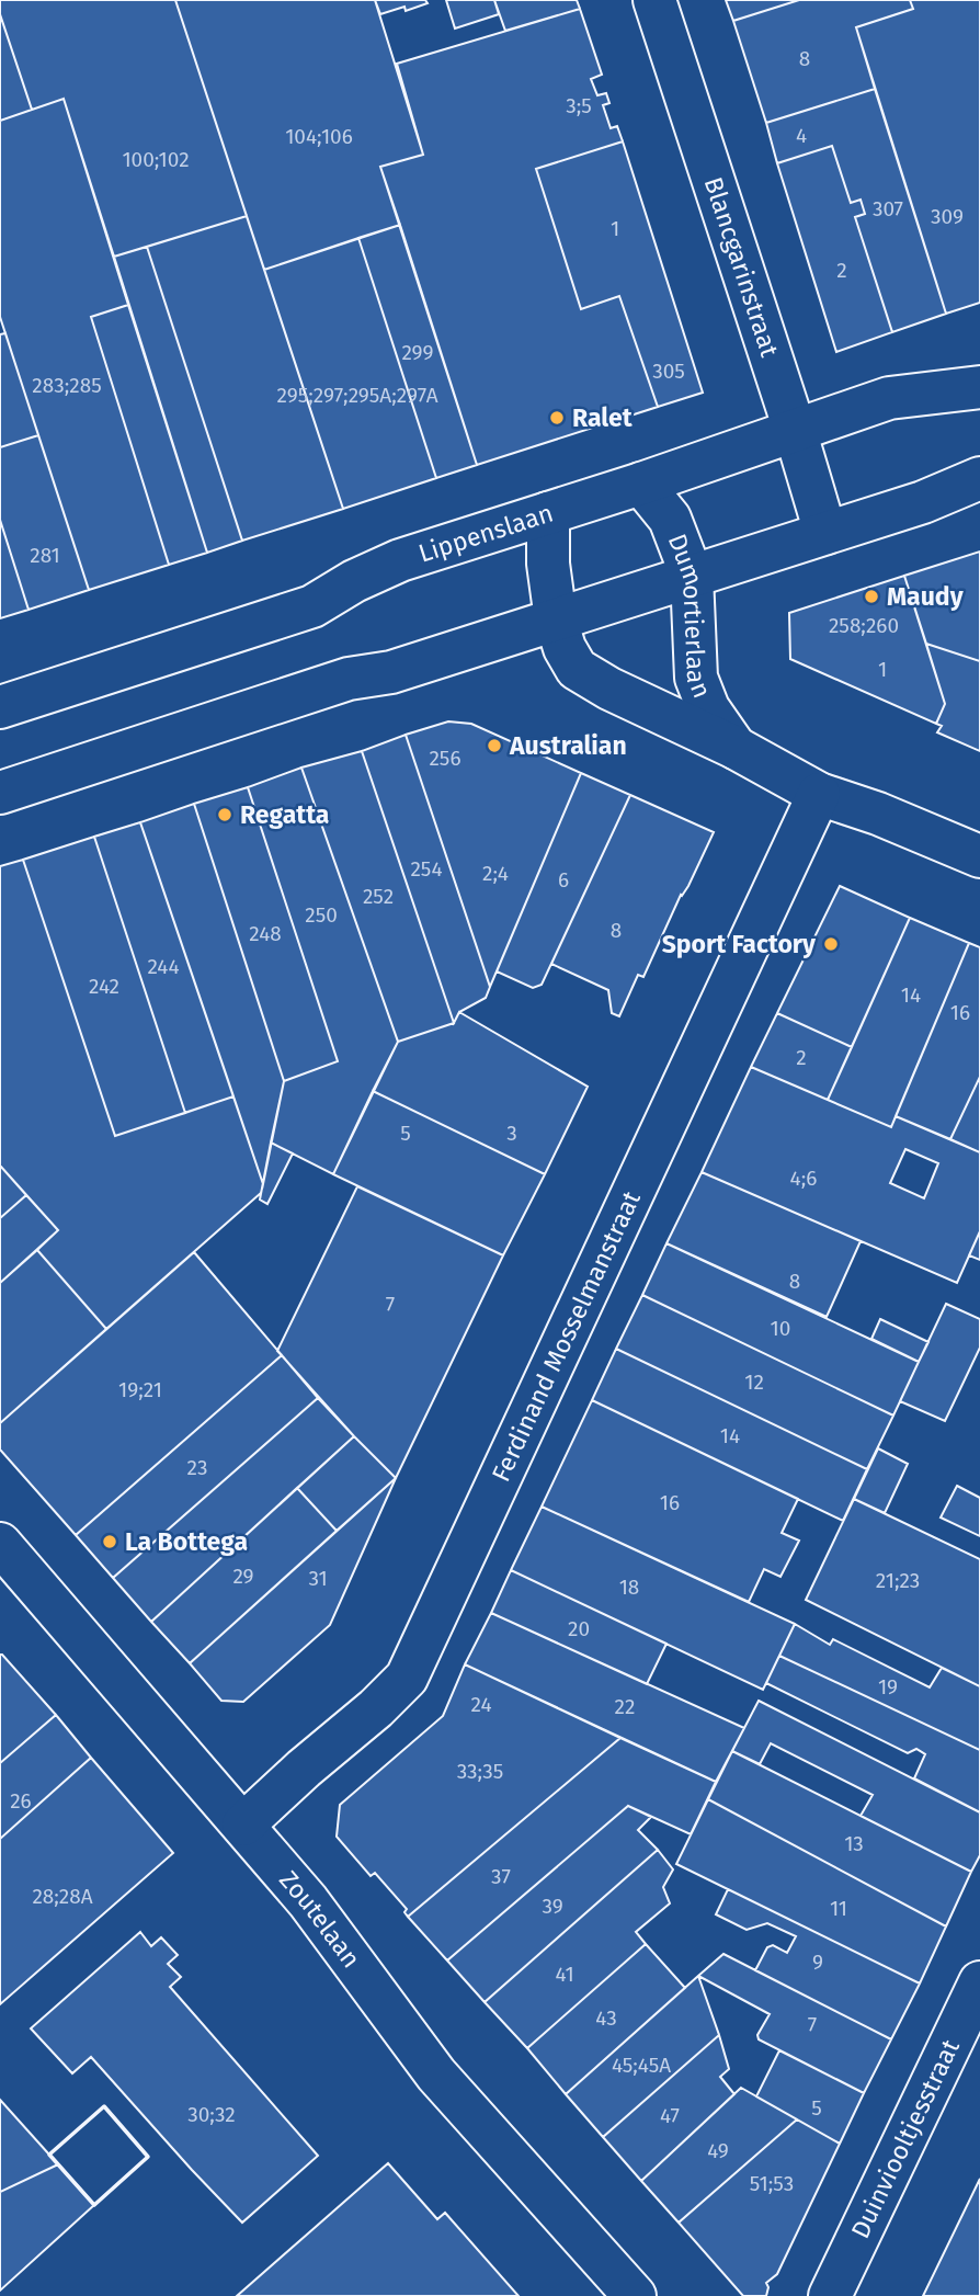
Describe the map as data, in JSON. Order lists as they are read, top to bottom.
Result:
{
  "streets": {
    "street": [
      "Blancgarinstraat",
      "Lippenslaan",
      "Dumortierlaan",
      "Ferdinand Mosselmanstraat",
      "Zoutelaan",
      "Duinviooltjesstraat"
    ]
  },
  "crossings": [
    ["Blancgarinstraat", "Lippenslaan"],
    ["Lippenslaan", "Dumortierlaan"],
    ["Dumortierlaan", "Ferdinand Mosselmanstraat"],
    ["Ferdinand Mosselmanstraat", "Zoutelaan"]
  ],
  "places": [
    "Ralet",
    "Maudy",
    "Australian",
    "Regatta",
    "Sport Factory",
    "La Bottega"
  ],
  "house_numbers": [
    "8",
    "3;5",
    "4",
    "104;106",
    "100;102",
    "307",
    "309",
    "1",
    "2",
    "299",
    "305",
    "283;285",
    "295;297;295A;297A",
    "281",
    "258;260",
    "1",
    "256",
    "254",
    "2;4",
    "6",
    "252",
    "250",
    "8",
    "248",
    "244",
    "242",
    "14",
    "16",
    "2",
    "5",
    "3",
    "4;6",
    "8",
    "7",
    "10",
    "12",
    "19;21",
    "14",
    "23",
    "16",
    "29",
    "31",
    "21;23",
    "18",
    "20",
    "19",
    "24",
    "22",
    "33;35",
    "26",
    "13",
    "37",
    "28;28A",
    "39",
    "11",
    "9",
    "41",
    "43",
    "7",
    "45;45A",
    "5",
    "30;32",
    "47",
    "49",
    "51;53"
  ]
}
